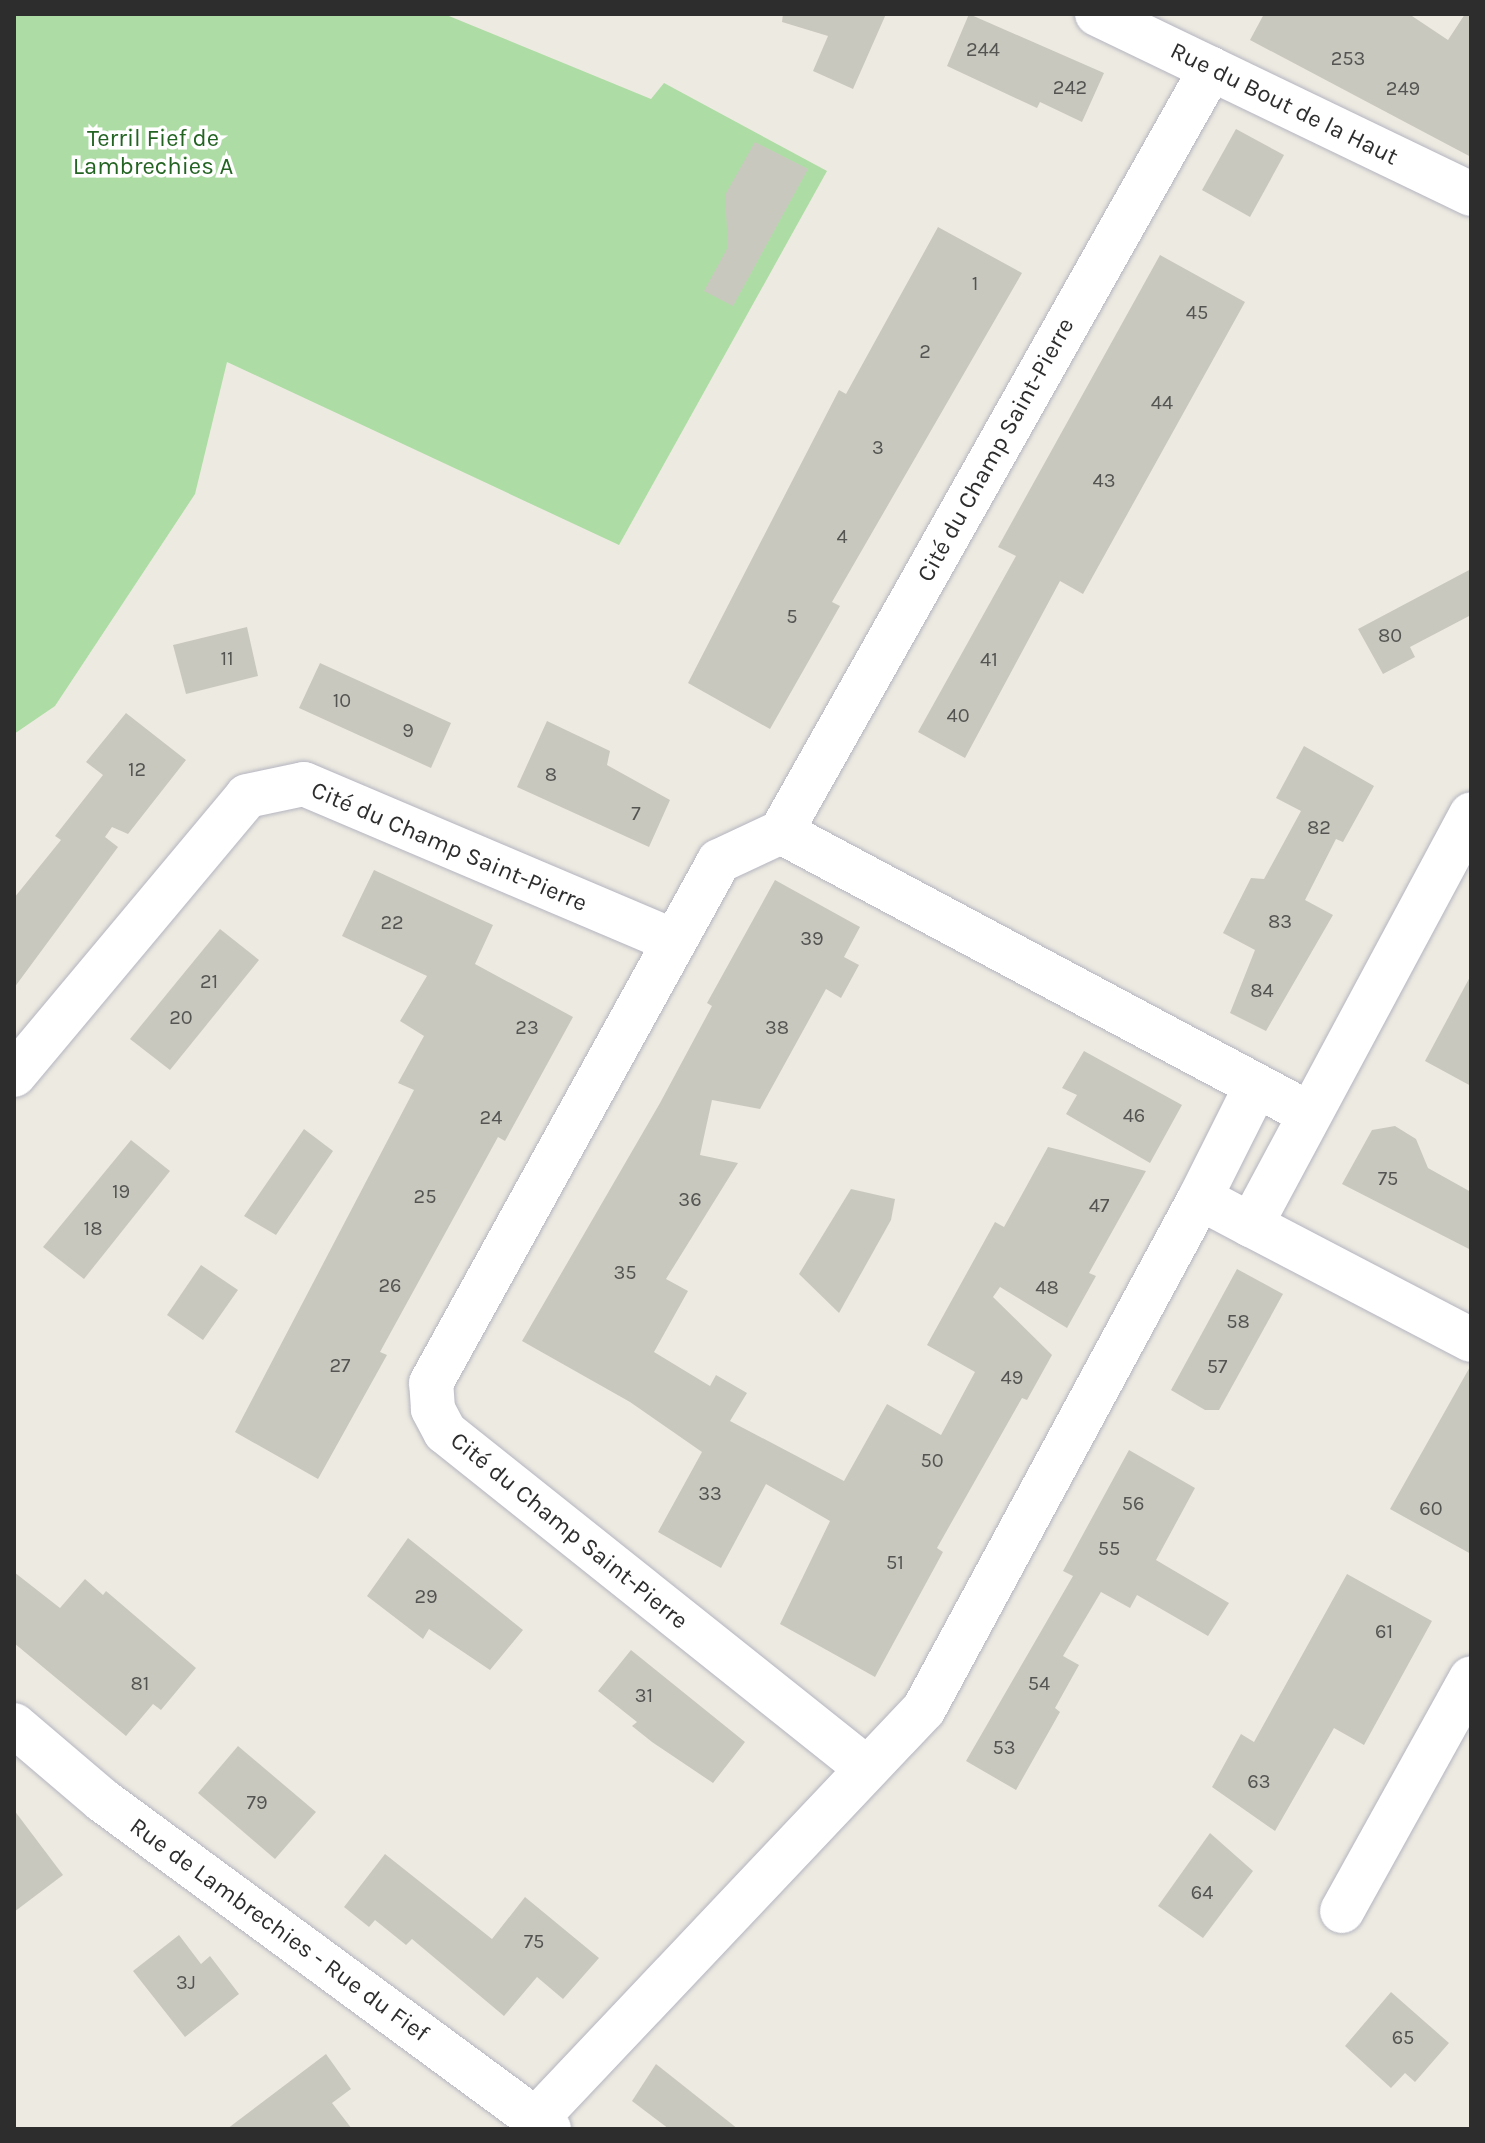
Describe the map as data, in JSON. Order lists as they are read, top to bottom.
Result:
{
  "streets": {
    "street": ["Rue du Bout de la Haut", "Cité du Champ Saint-Pierre", "Rue de Lambrechies - Rue du Fief"]
  },
  "crossings": [
    ["Rue du Bout de la Haut", "Cité du Champ Saint-Pierre"]
  ],
  "parks": ["Terril Fief de Lambrechies A"],
  "house_numbers": [
    "244",
    "253",
    "242",
    "249",
    "1",
    "45",
    "2",
    "44",
    "3",
    "43",
    "4",
    "5",
    "80",
    "11",
    "41",
    "10",
    "40",
    "9",
    "12",
    "8",
    "7",
    "82",
    "83",
    "22",
    "39",
    "21",
    "84",
    "20",
    "23",
    "38",
    "46",
    "24",
    "75",
    "19",
    "25",
    "36",
    "47",
    "18",
    "35",
    "26",
    "48",
    "58",
    "27",
    "57",
    "49",
    "50",
    "33",
    "56",
    "60",
    "55",
    "51",
    "29",
    "61",
    "81",
    "54",
    "31",
    "53",
    "63",
    "79",
    "64",
    "75",
    "3J",
    "65"
  ]
}
